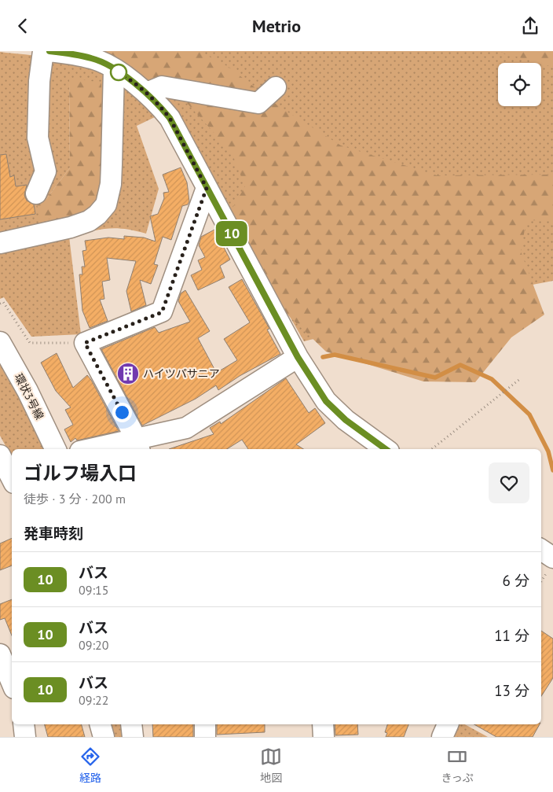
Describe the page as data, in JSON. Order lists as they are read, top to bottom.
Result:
{
  "streets": {
    "street": ["環状3号線"]
  },
  "places": {
    "building": ["ハイツパサニア"]
  },
  "lines": ["bus line 10"],
  "page": {
    "header": "Metrio",
    "on_map": "10",
    "heading": [
      ["ゴルフ場入口", "徒歩 · 3 分 · 200 m"],
      "発車時刻"
    ],
    "list": [
      {
        "mark": "10",
        "name": "バス",
        "note": "09:15",
        "value": "6 分"
      },
      {
        "mark": "10",
        "name": "バス",
        "note": "09:20",
        "value": "11 分"
      },
      {
        "mark": "10",
        "name": "バス",
        "note": "09:22",
        "value": "13 分"
      }
    ],
    "tabs": ["経路", "地図", "きっぷ"]
  }
}
